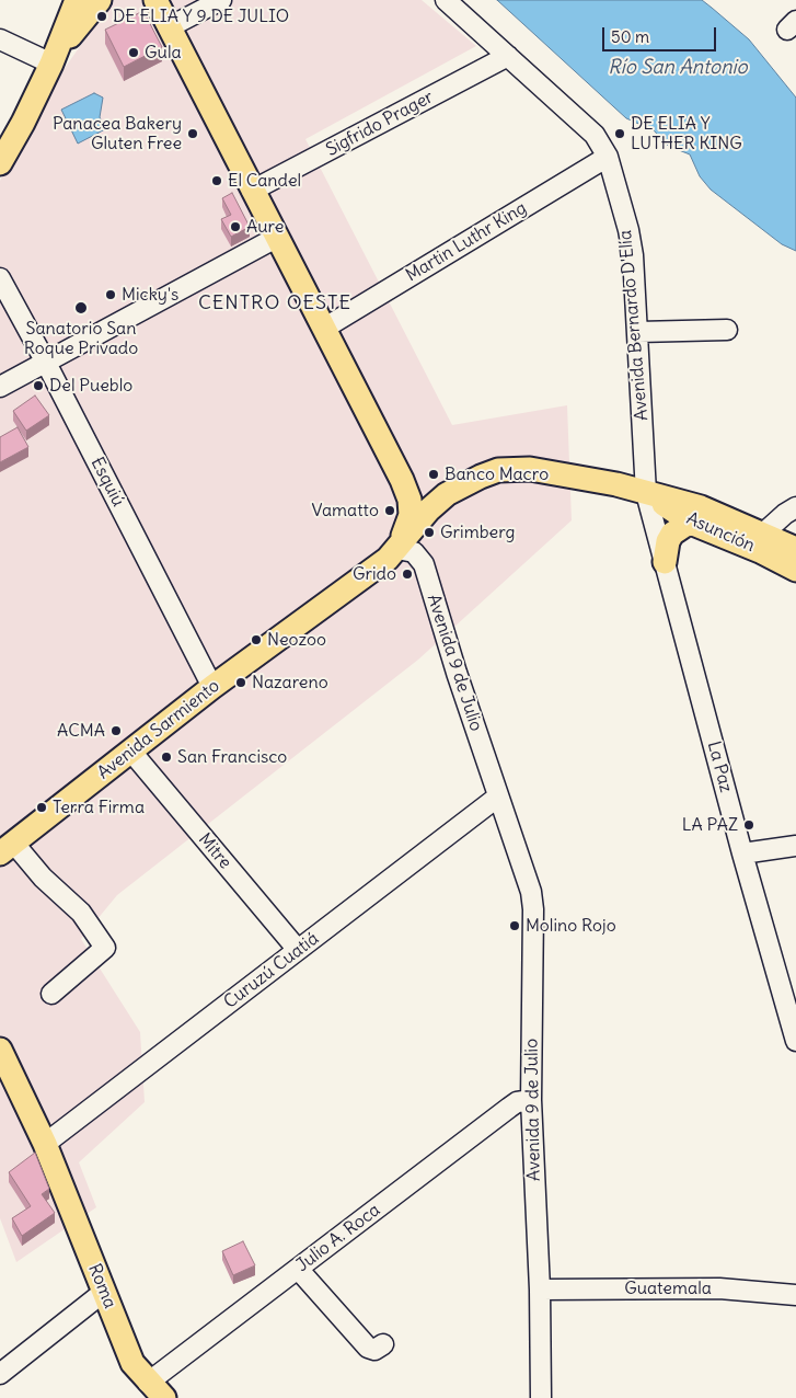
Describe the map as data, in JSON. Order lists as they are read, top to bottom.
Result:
{
  "streets": {
    "main road": ["Asunción", "Avenida Sarmiento", "Roma"],
    "street": [
      "Sigfrido Prager",
      "Martin Luthr King",
      "Avenida Bernardo D'Elía",
      "Esquiú",
      "Avenida 9 de Julio",
      "La Paz",
      "Mitre",
      "Curuzú Cuatiá",
      "Julio A. Roca",
      "Guatemala"
    ]
  },
  "crossings": [
    ["Sigfrido Prager", "Avenida Bernardo D'Elía"],
    ["Martin Luthr King", "Avenida Bernardo D'Elía"],
    ["Avenida Bernardo D'Elía", "Asunción"],
    ["Avenida Bernardo D'Elía", "La Paz"],
    ["Esquiú", "Avenida Sarmiento"],
    ["Asunción", "Avenida 9 de Julio"],
    ["Asunción", "Avenida Sarmiento"],
    ["Asunción", "La Paz"],
    ["Avenida 9 de Julio", "Avenida Sarmiento"],
    ["Avenida 9 de Julio", "Curuzú Cuatiá"],
    ["Avenida 9 de Julio", "Julio A. Roca"],
    ["Avenida 9 de Julio", "Guatemala"],
    ["Avenida Sarmiento", "Mitre"],
    ["Mitre", "Curuzú Cuatiá"],
    ["Curuzú Cuatiá", "Roma"],
    ["Julio A. Roca", "Roma"]
  ],
  "districts": ["CENTRO OESTE"],
  "water": ["Río San Antonio"],
  "places": [
    "DE ELIA Y 9 DE JULIO",
    "Gula",
    "Panacea Bakery Gluten Free",
    "DE ELIA Y LUTHER KING",
    "El Candel",
    "Aure",
    "Micky's",
    "Sanatorio San Roque Privado",
    "Del Pueblo",
    "Banco Macro",
    "Vamatto",
    "Grimberg",
    "Grido",
    "Neozoo",
    "Nazareno",
    "ACMA",
    "San Francisco",
    "Terra Firma",
    "LA PAZ",
    "Molino Rojo"
  ],
  "scale_bar": "50 m"
}
